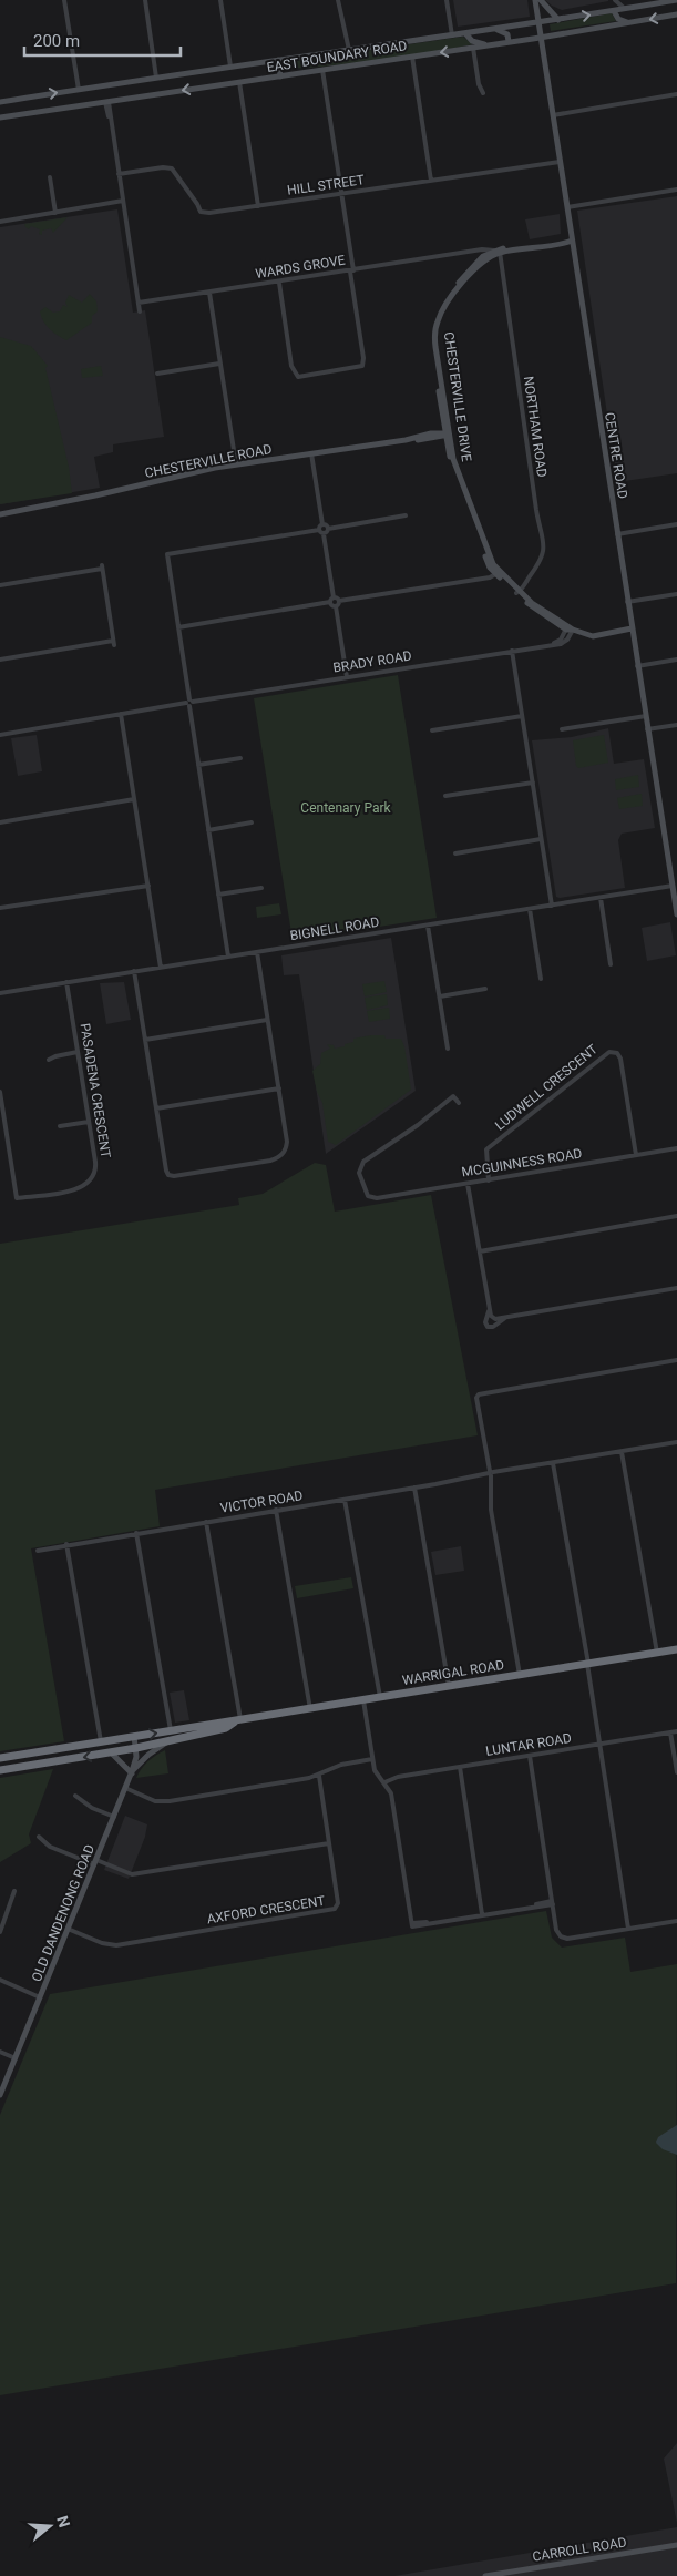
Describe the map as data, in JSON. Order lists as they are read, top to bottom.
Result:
{
  "streets": {
    "highway": ["WARRIGAL ROAD"],
    "main road": [
      "EAST BOUNDARY ROAD",
      "CHESTERVILLE DRIVE",
      "CENTRE ROAD",
      "CHESTERVILLE ROAD",
      "OLD DANDENONG ROAD",
      "CARROLL ROAD"
    ],
    "street": [
      "HILL STREET",
      "WARDS GROVE",
      "NORTHAM ROAD",
      "BRADY ROAD",
      "BIGNELL ROAD",
      "LUDWELL CRESCENT",
      "PASADENA CRESCENT",
      "MCGUINNESS ROAD",
      "VICTOR ROAD",
      "LUNTAR ROAD",
      "AXFORD CRESCENT"
    ]
  },
  "crossings": [
    ["EAST BOUNDARY ROAD", "CENTRE ROAD"],
    ["HILL STREET", "CENTRE ROAD"],
    ["WARDS GROVE", "CHESTERVILLE DRIVE"],
    ["WARDS GROVE", "NORTHAM ROAD"],
    ["CHESTERVILLE DRIVE", "NORTHAM ROAD"],
    ["CHESTERVILLE DRIVE", "CHESTERVILLE ROAD"],
    ["CHESTERVILLE DRIVE", "BRADY ROAD"],
    ["CENTRE ROAD", "BIGNELL ROAD"],
    ["BIGNELL ROAD", "PASADENA CRESCENT"],
    ["LUDWELL CRESCENT", "MCGUINNESS ROAD"],
    ["WARRIGAL ROAD", "OLD DANDENONG ROAD"],
    ["AXFORD CRESCENT", "OLD DANDENONG ROAD"]
  ],
  "parks": ["Centenary Park"],
  "scale_bar": "200 m",
  "north": "right"
}
